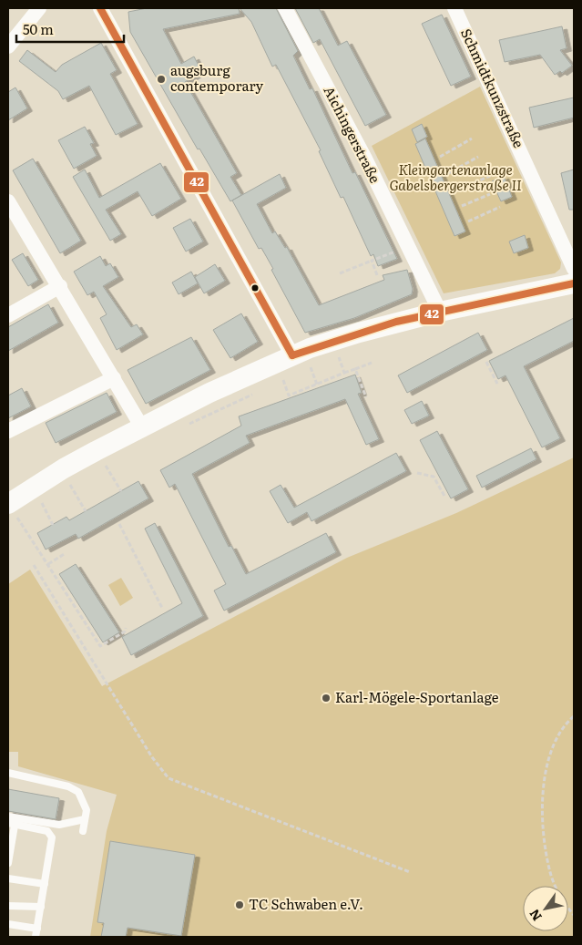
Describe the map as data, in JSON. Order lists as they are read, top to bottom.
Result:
{
  "streets": {
    "street": ["Schmidtkunzstraße", "Aichingerstraße"]
  },
  "parks": ["Kleingartenanlage Gabelsbergerstraße II"],
  "places": ["augsburg contemporary", "Karl-Mögele-Sportanlage", "TC Schwaben e.V."],
  "lines": ["transit line 42"],
  "scale_bar": "50 m",
  "north": "bottom left"
}
